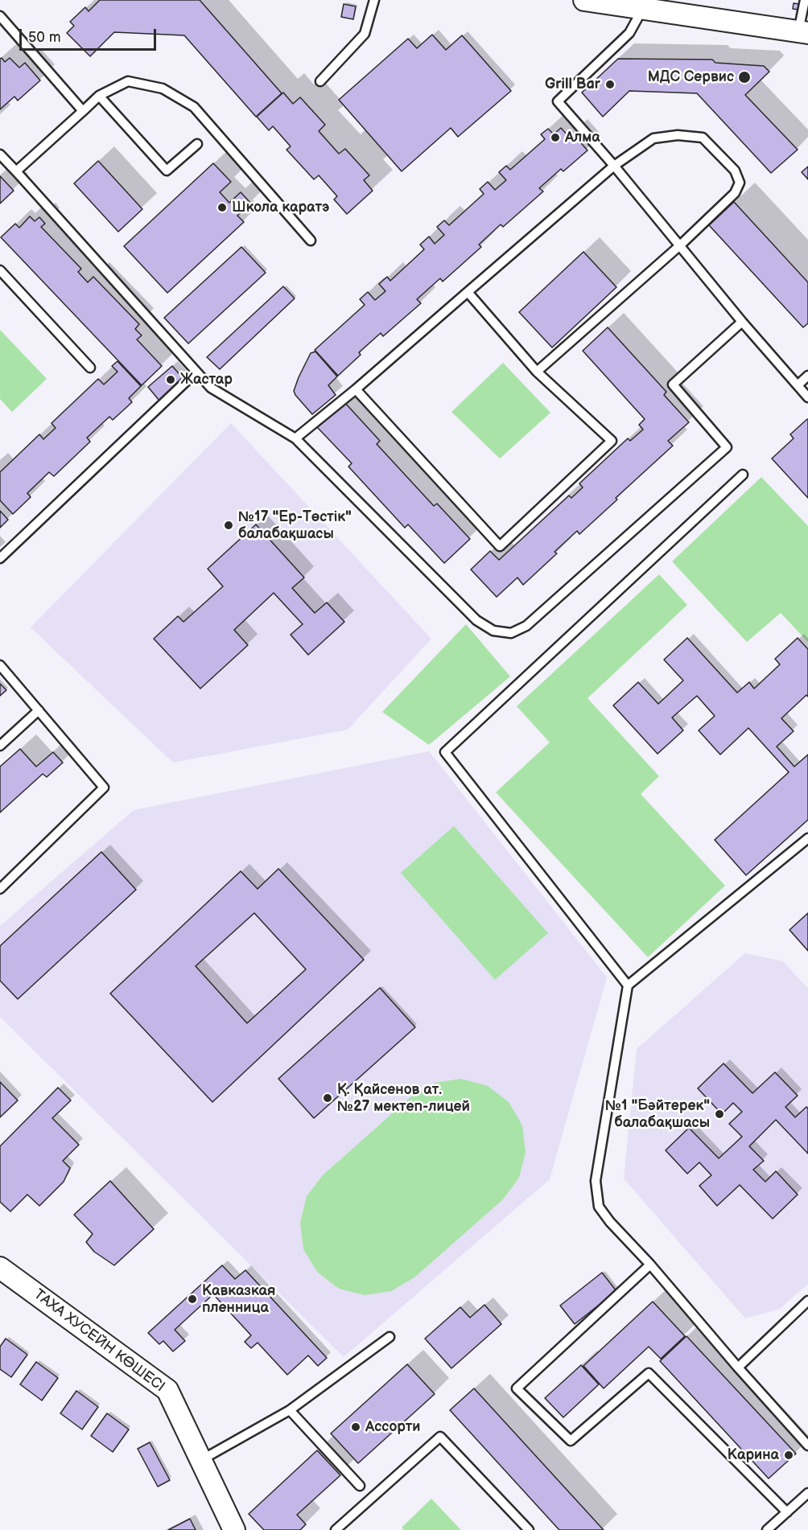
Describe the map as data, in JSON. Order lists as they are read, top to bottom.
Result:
{
  "streets": {
    "street": ["ТАХА ХУСЕЙН КӨШЕСІ"]
  },
  "places": [
    "МДС Сервис",
    "Grill Bar",
    "Алма",
    "Школа каратэ",
    "Жастар",
    "№17 \"Ер-Төстік\" балабақшасы",
    "Қ. Қайсенов ат. №27 мектеп-лицей",
    "№1 \"Бәйтерек\" балабақшасы",
    "Кавказкая пленница",
    "Ассорти",
    "Карина"
  ],
  "scale_bar": "50 m"
}
